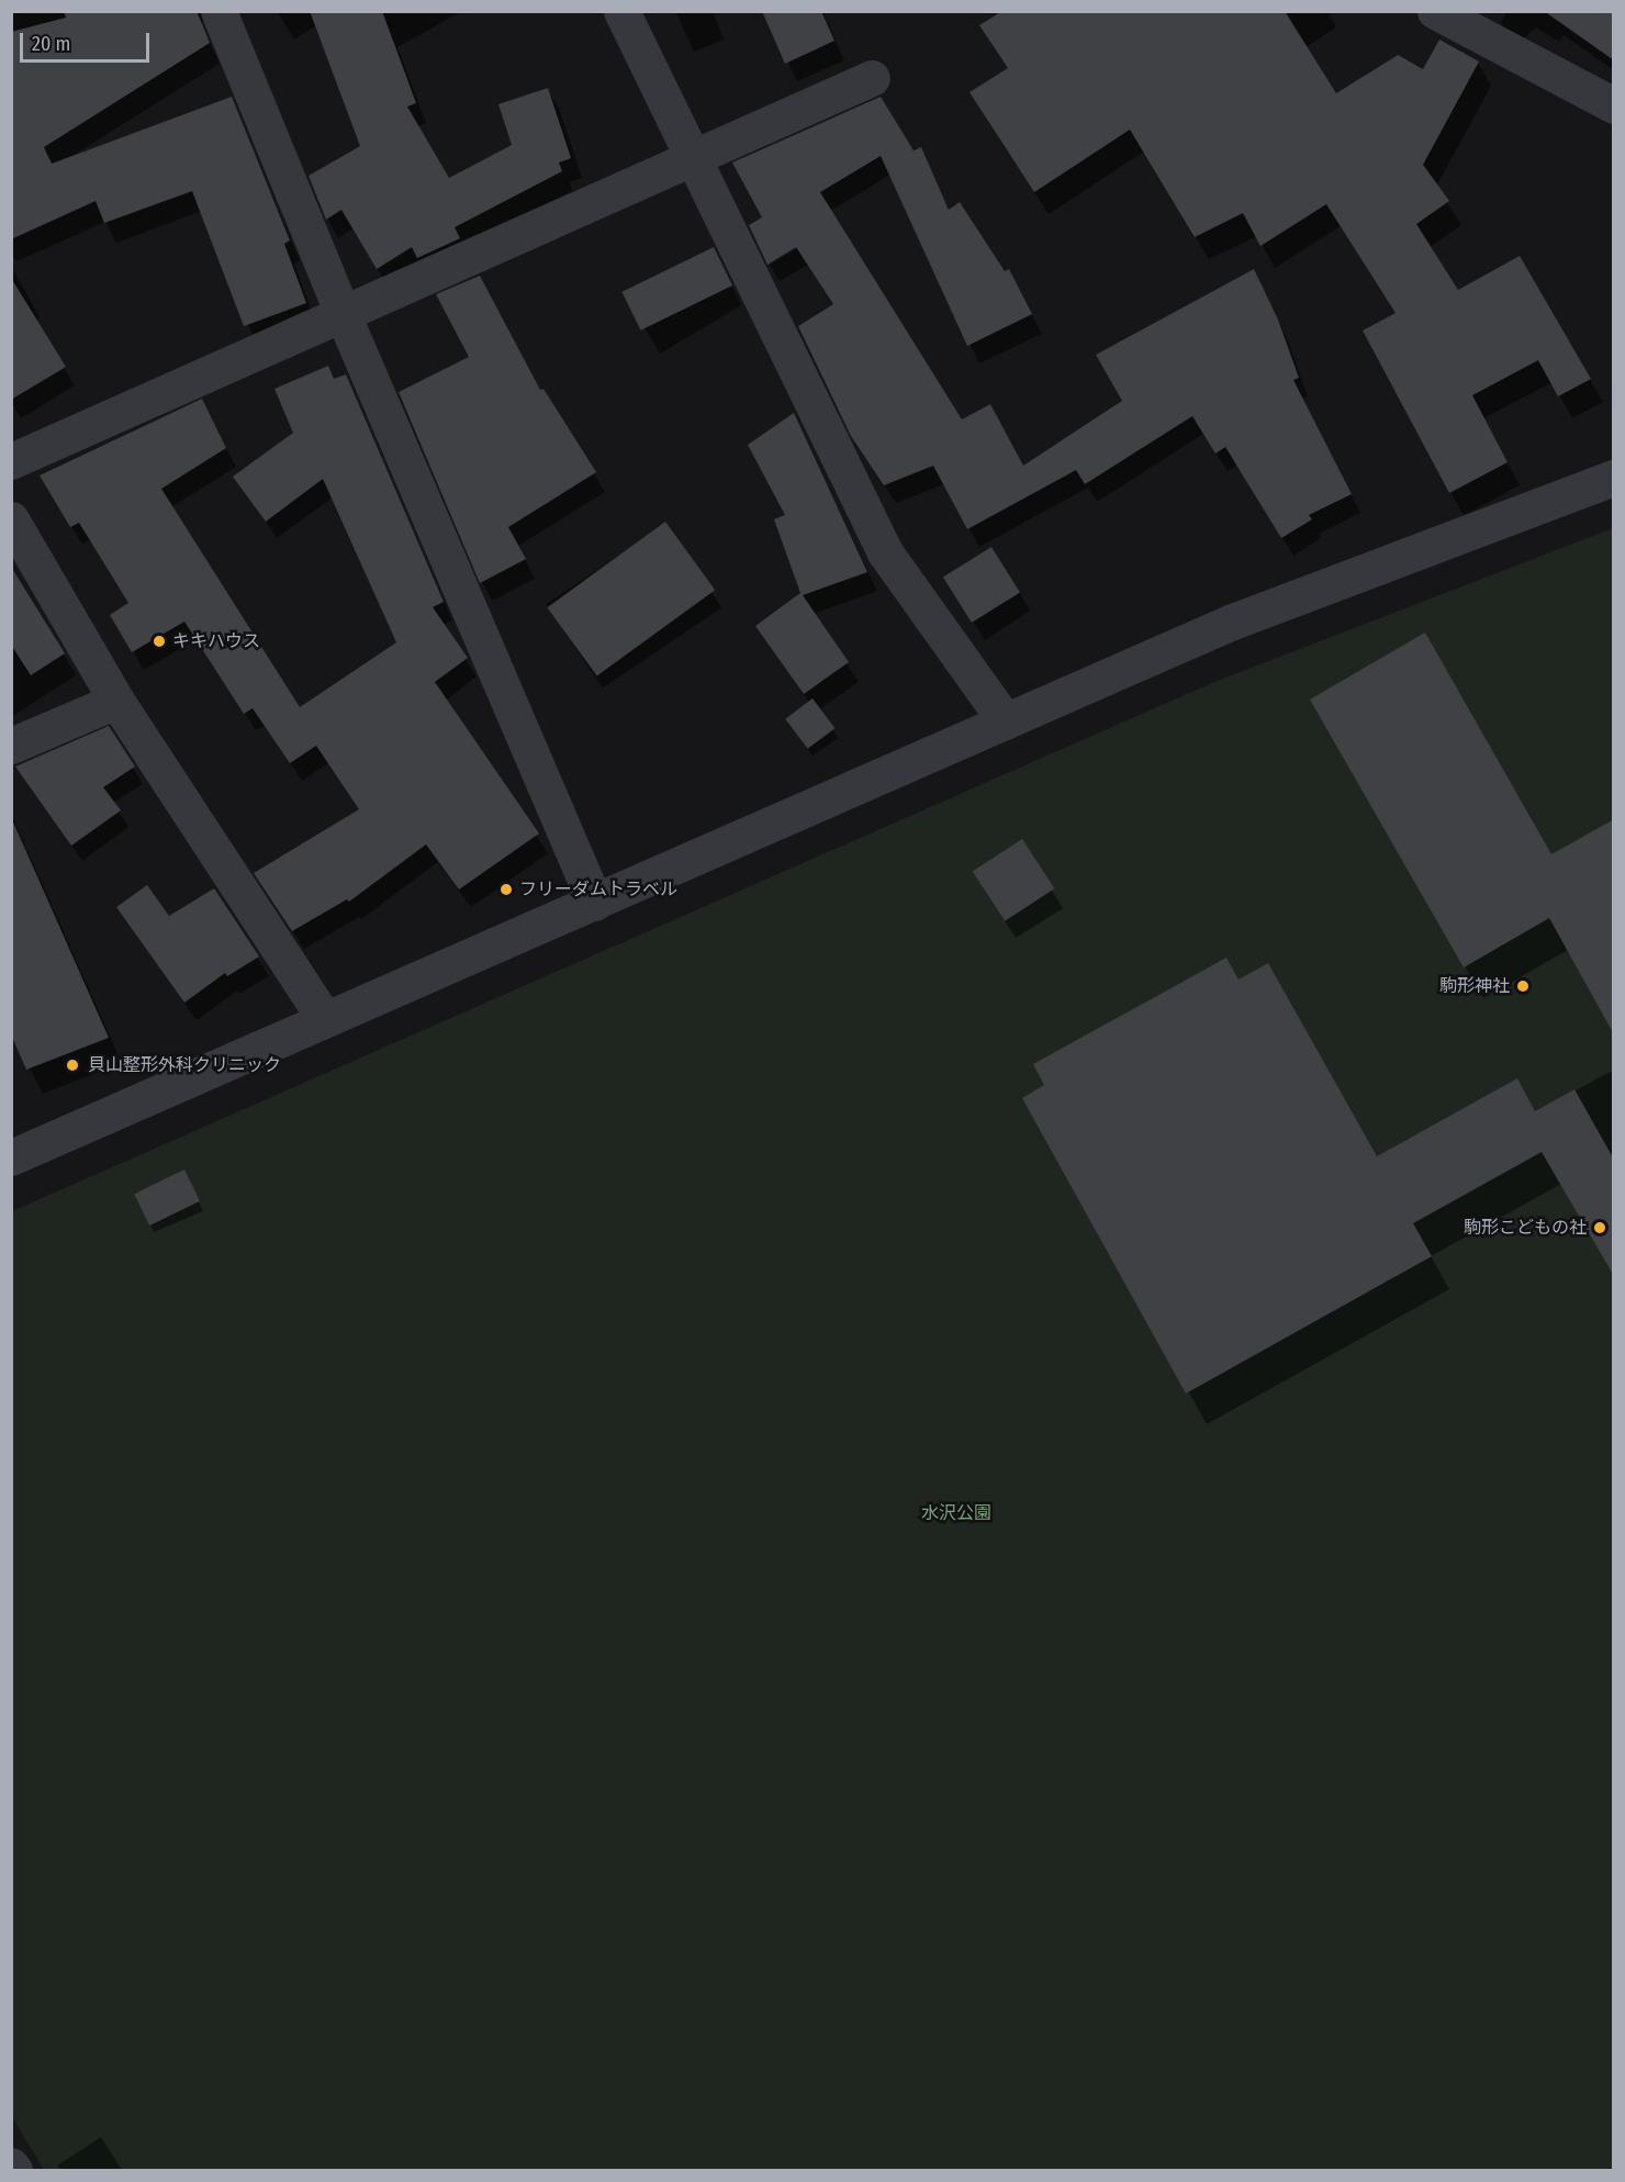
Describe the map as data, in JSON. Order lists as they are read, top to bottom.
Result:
{
  "parks": ["水沢公園"],
  "places": [
    "キキハウス",
    "フリーダムトラベル",
    "駒形神社",
    "貝山整形外科クリニック",
    "駒形こどもの社"
  ],
  "scale_bar": "20 m"
}
